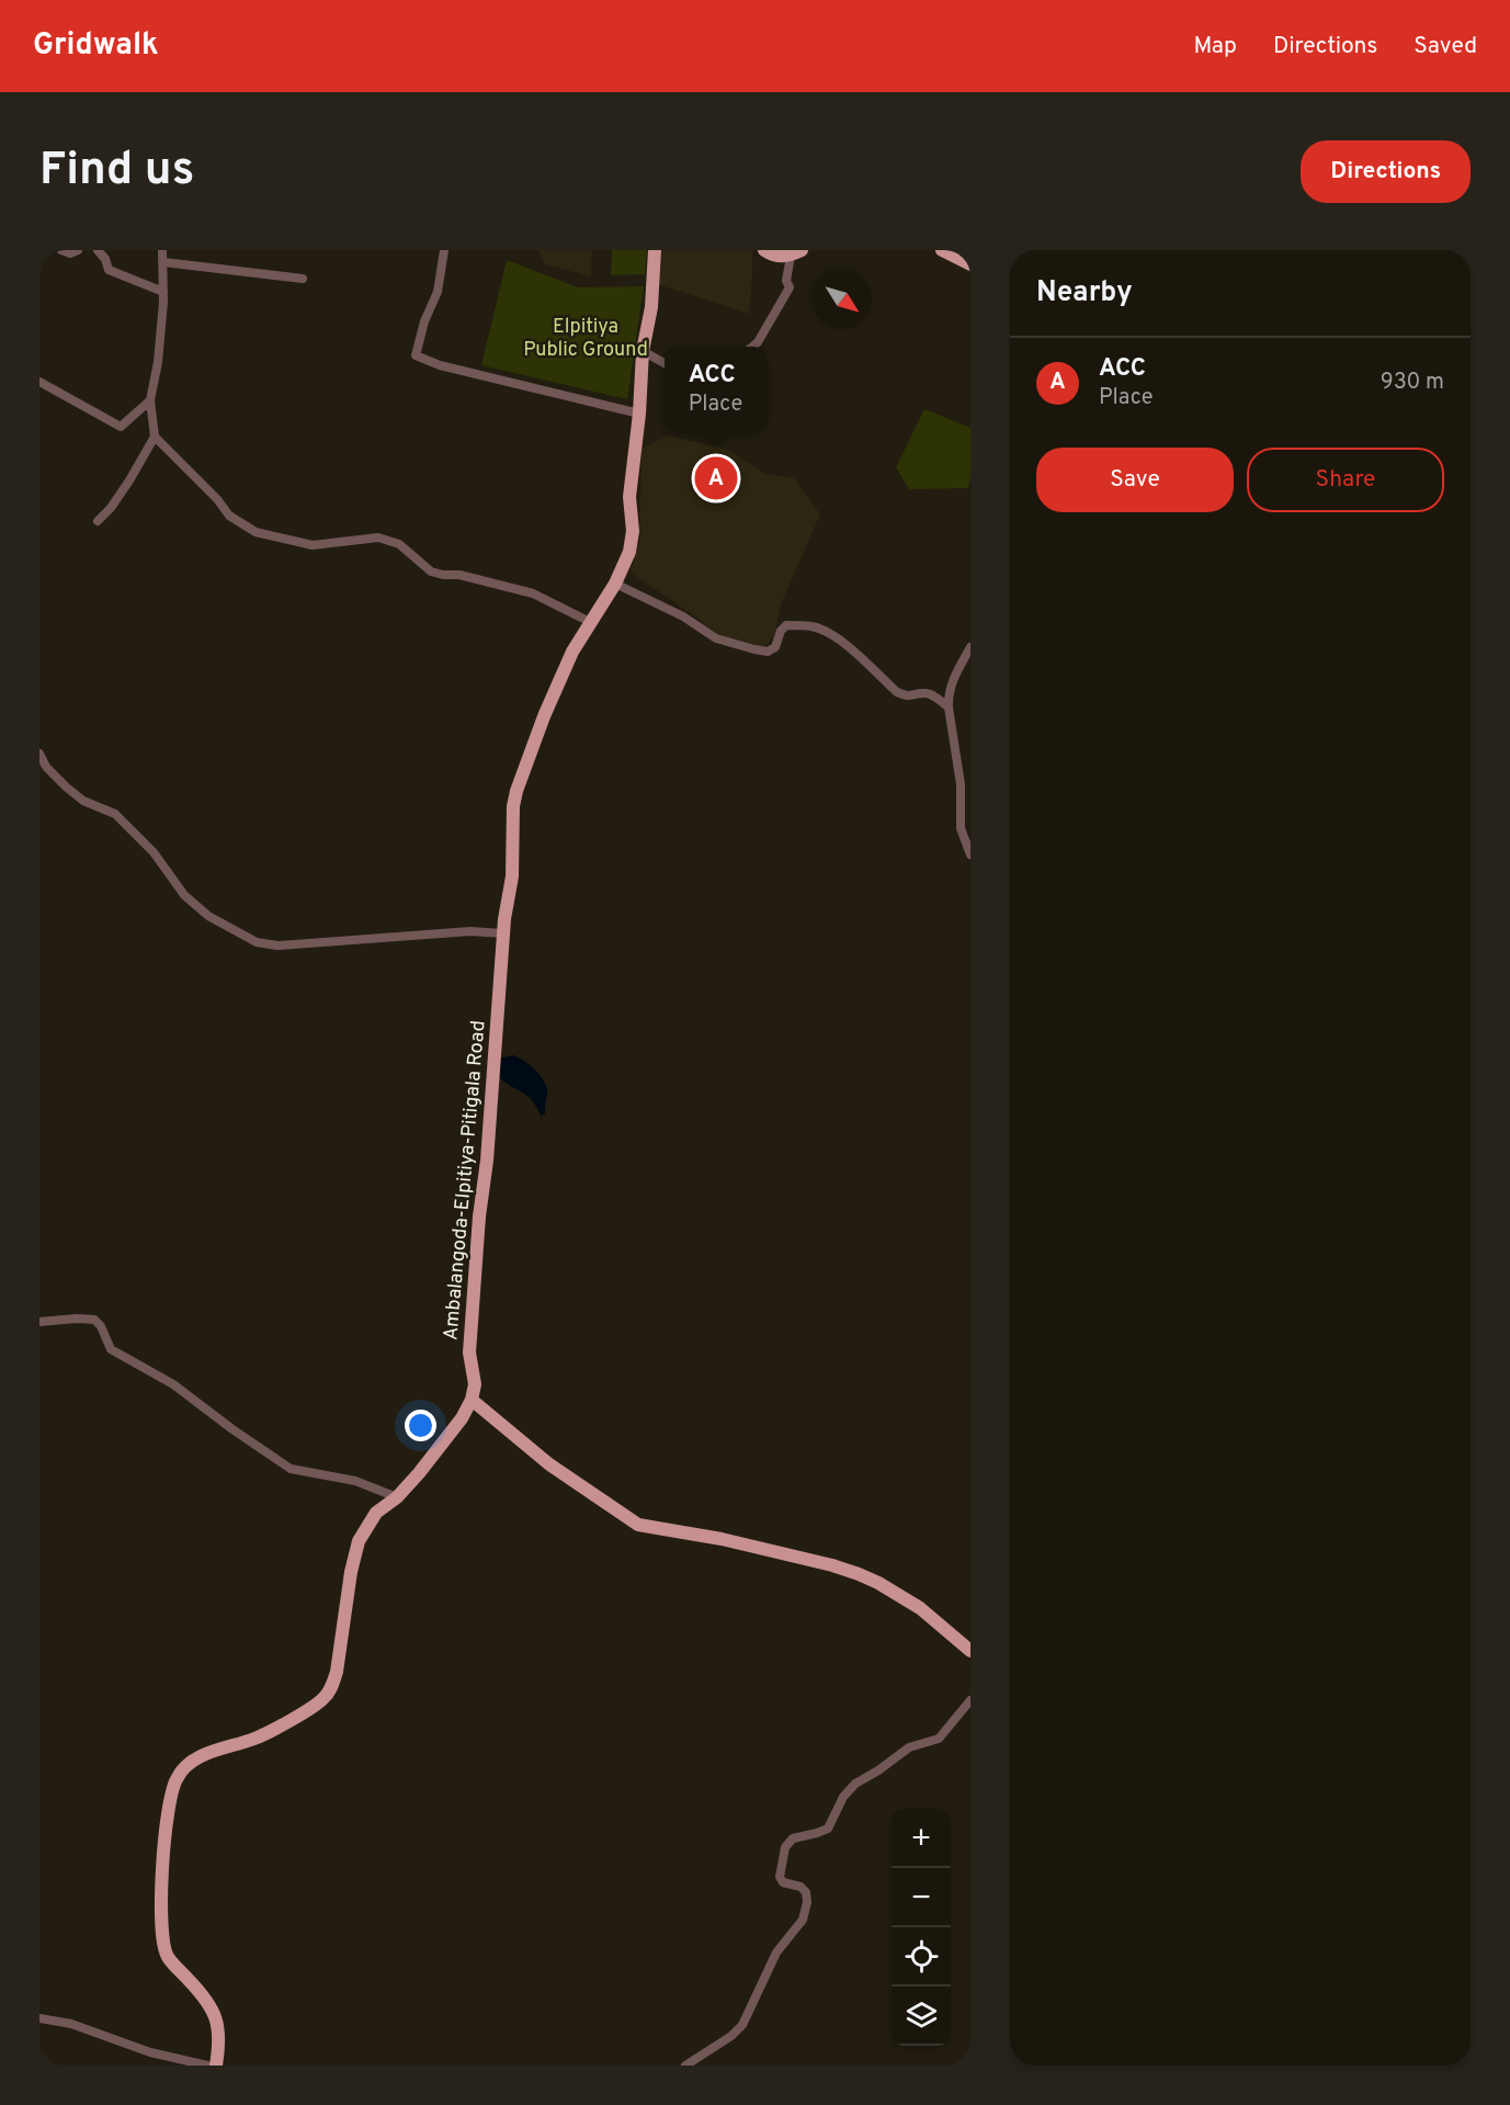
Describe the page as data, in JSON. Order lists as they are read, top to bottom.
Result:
{
  "streets": {
    "main road": ["Ambalangoda-Elpitiya-Pitigala Road"]
  },
  "parks": ["Elpitiya Public Ground"],
  "north": "bottom right",
  "page": {
    "header": "Gridwalk",
    "nav": ["Map", "Directions", "Saved"],
    "buttons": [
      "Directions",
      ["Save", "Share"]
    ],
    "title": "Find us",
    "heading": "Nearby",
    "list": [
      {
        "mark": "A",
        "name": "ACC",
        "note": "Place",
        "value": "930 m"
      }
    ],
    "popup": ["ACC", "Place"],
    "pins": "A",
    "map_buttons": ["+", "−"]
  }
}
